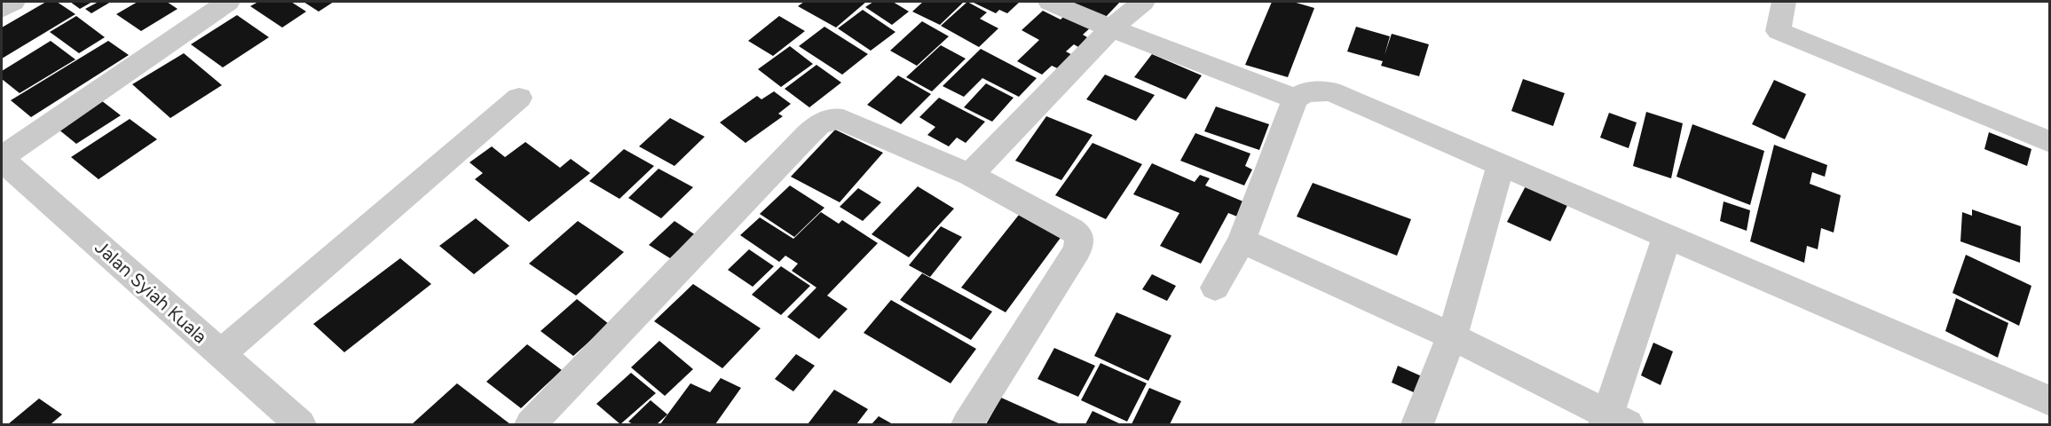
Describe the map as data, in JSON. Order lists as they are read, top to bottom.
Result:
{
  "streets": {
    "street": ["Jalan Syiah Kuala"]
  }
}
